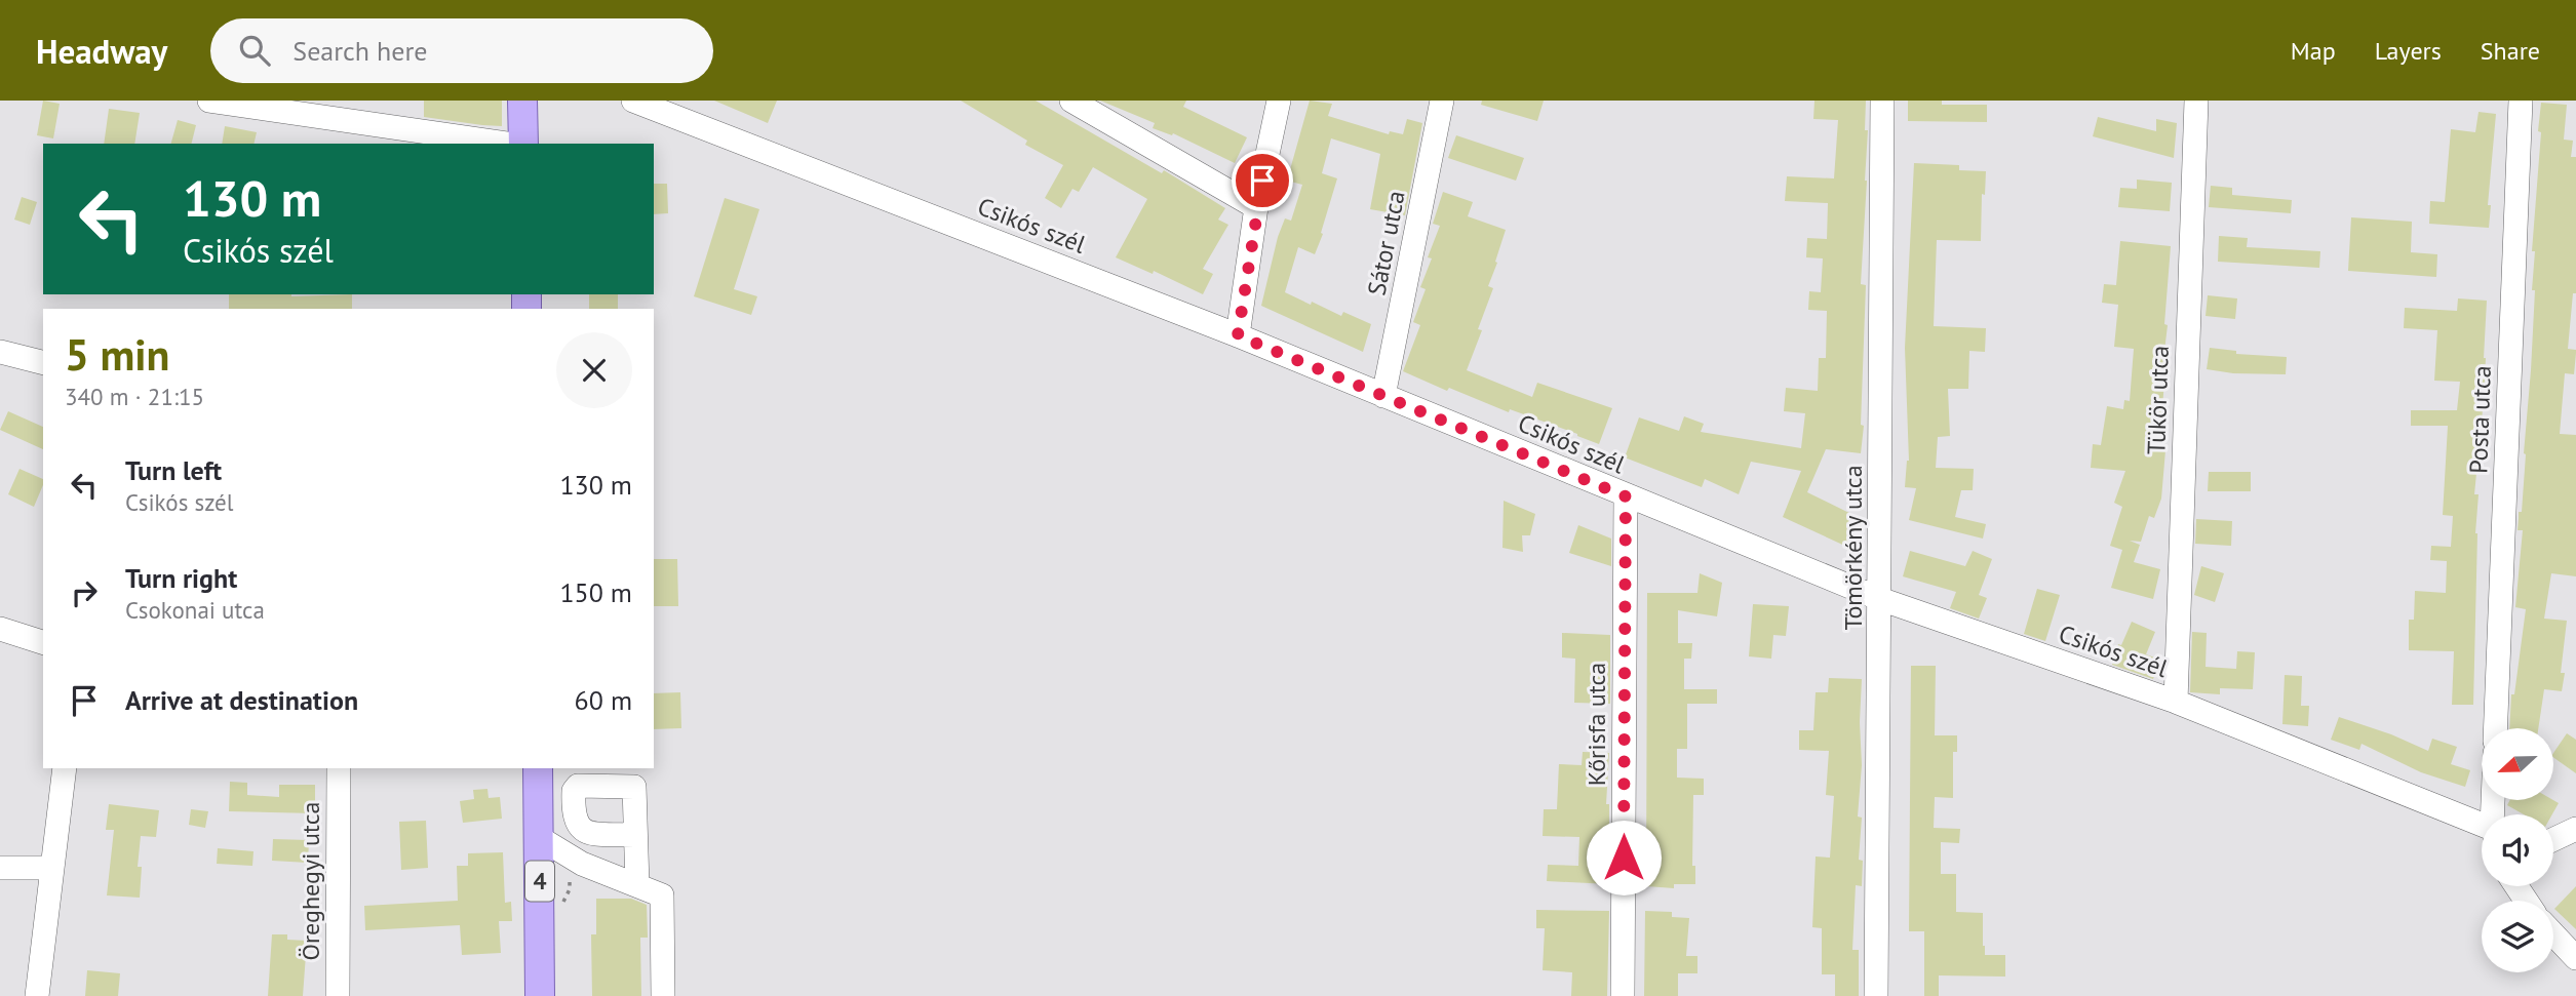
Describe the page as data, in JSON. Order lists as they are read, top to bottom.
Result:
{
  "streets": {
    "main road": ["4"],
    "street": [
      "Csikós szél",
      "Sátor utca",
      "Tükör utca",
      "Posta utca",
      "Tömörkény utca",
      "Kőrisfa utca",
      "Öreghegyi utca"
    ]
  },
  "crossings": [
    ["Csikós szél", "Sátor utca"],
    ["Csikós szél", "Tükör utca"],
    ["Csikós szél", "Tömörkény utca"],
    ["Csikós szél", "Kőrisfa utca"]
  ],
  "north": "left",
  "page": {
    "header": "Headway",
    "search": "Search here",
    "nav": ["Map", "Layers", "Share"],
    "turn": ["130 m", "Csikós szél"],
    "heading": ["5 min", "340 m · 21:15"],
    "list": [
      {
        "name": "Turn left",
        "note": "Csikós szél",
        "value": "130 m"
      },
      {
        "name": "Turn right",
        "note": "Csokonai utca",
        "value": "150 m"
      },
      {
        "name": "Arrive at destination",
        "value": "60 m"
      }
    ]
  }
}
